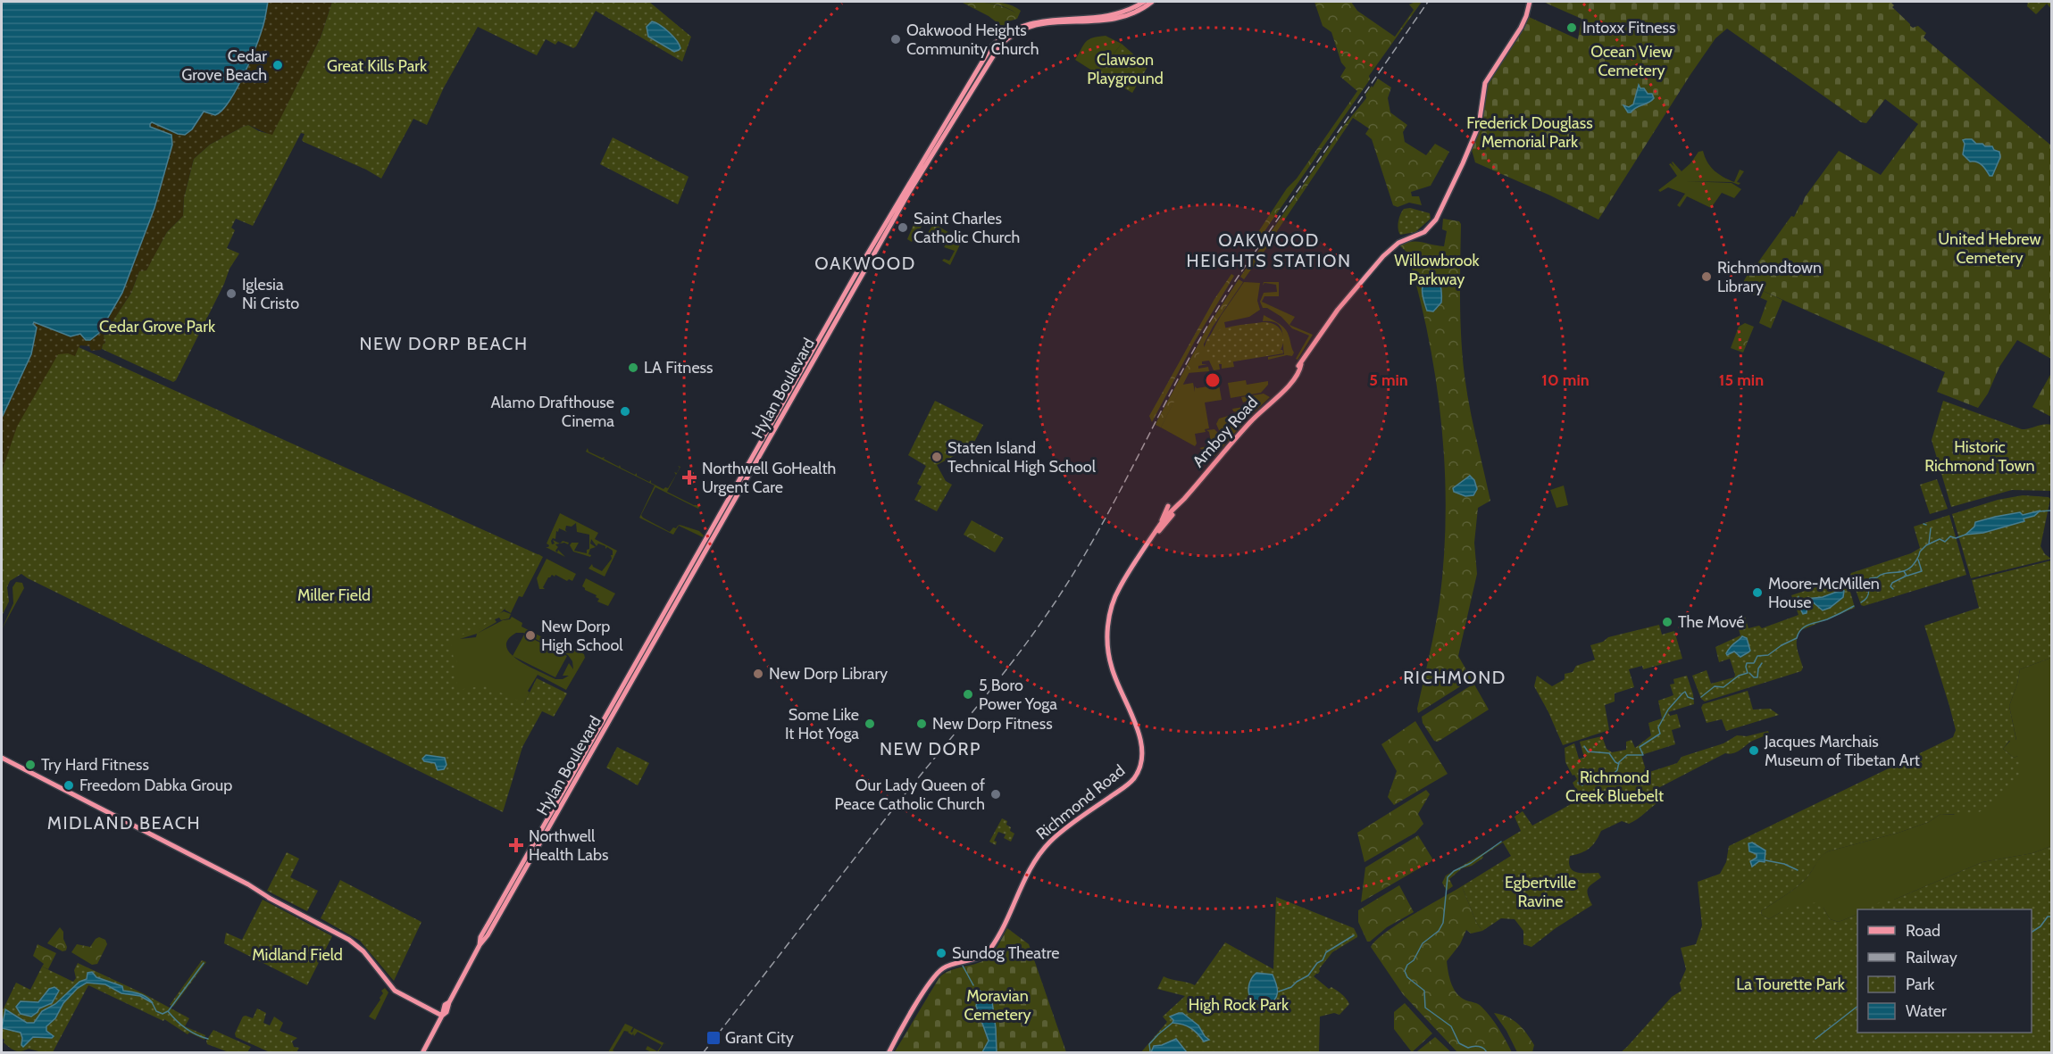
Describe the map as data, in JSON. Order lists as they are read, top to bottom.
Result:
{
  "streets": {
    "main road": ["Hylan Boulevard", "Amboy Road", "Richmond Road"]
  },
  "crossings": [
    ["Amboy Road", "Richmond Road"]
  ],
  "districts": [
    "OAKWOOD HEIGHTS STATION",
    "OAKWOOD",
    "NEW DORP BEACH",
    "RICHMOND",
    "NEW DORP",
    "MIDLAND BEACH"
  ],
  "parks": [
    "Ocean View Cemetery",
    "Clawson Playground",
    "Great Kills Park",
    "Frederick Douglass Memorial Park",
    "United Hebrew Cemetery",
    "Willowbrook Parkway",
    "Cedar Grove Park",
    "Historic Richmond Town",
    "Miller Field",
    "Richmond Creek Bluebelt",
    "Egbertville Ravine",
    "Midland Field",
    "La Tourette Park",
    "Moravian Cemetery",
    "High Rock Park"
  ],
  "places": {
    "other": [
      "Intoxx Fitness",
      "Oakwood Heights Community Church",
      "Cedar Grove Beach",
      "Saint Charles Catholic Church",
      "Richmondtown Library",
      "Iglesia Ni Cristo",
      "LA Fitness",
      "Alamo Drafthouse Cinema",
      "Staten Island Technical High School",
      "Moore-McMillen House",
      "The Mové",
      "New Dorp High School",
      "New Dorp Library",
      "5 Boro Power Yoga",
      "Some Like It Hot Yoga",
      "New Dorp Fitness",
      "Jacques Marchais Museum of Tibetan Art",
      "Try Hard Fitness",
      "Freedom Dabka Group",
      "Our Lady Queen of Peace Catholic Church",
      "Sundog Theatre"
    ],
    "health": ["Northwell GoHealth Urgent Care", "Northwell Health Labs"],
    "transit": ["Grant City"]
  },
  "legend": [
    "Road",
    "Railway",
    "Park",
    "Water"
  ],
  "rings": ["5 min", "10 min", "15 min"]
}
